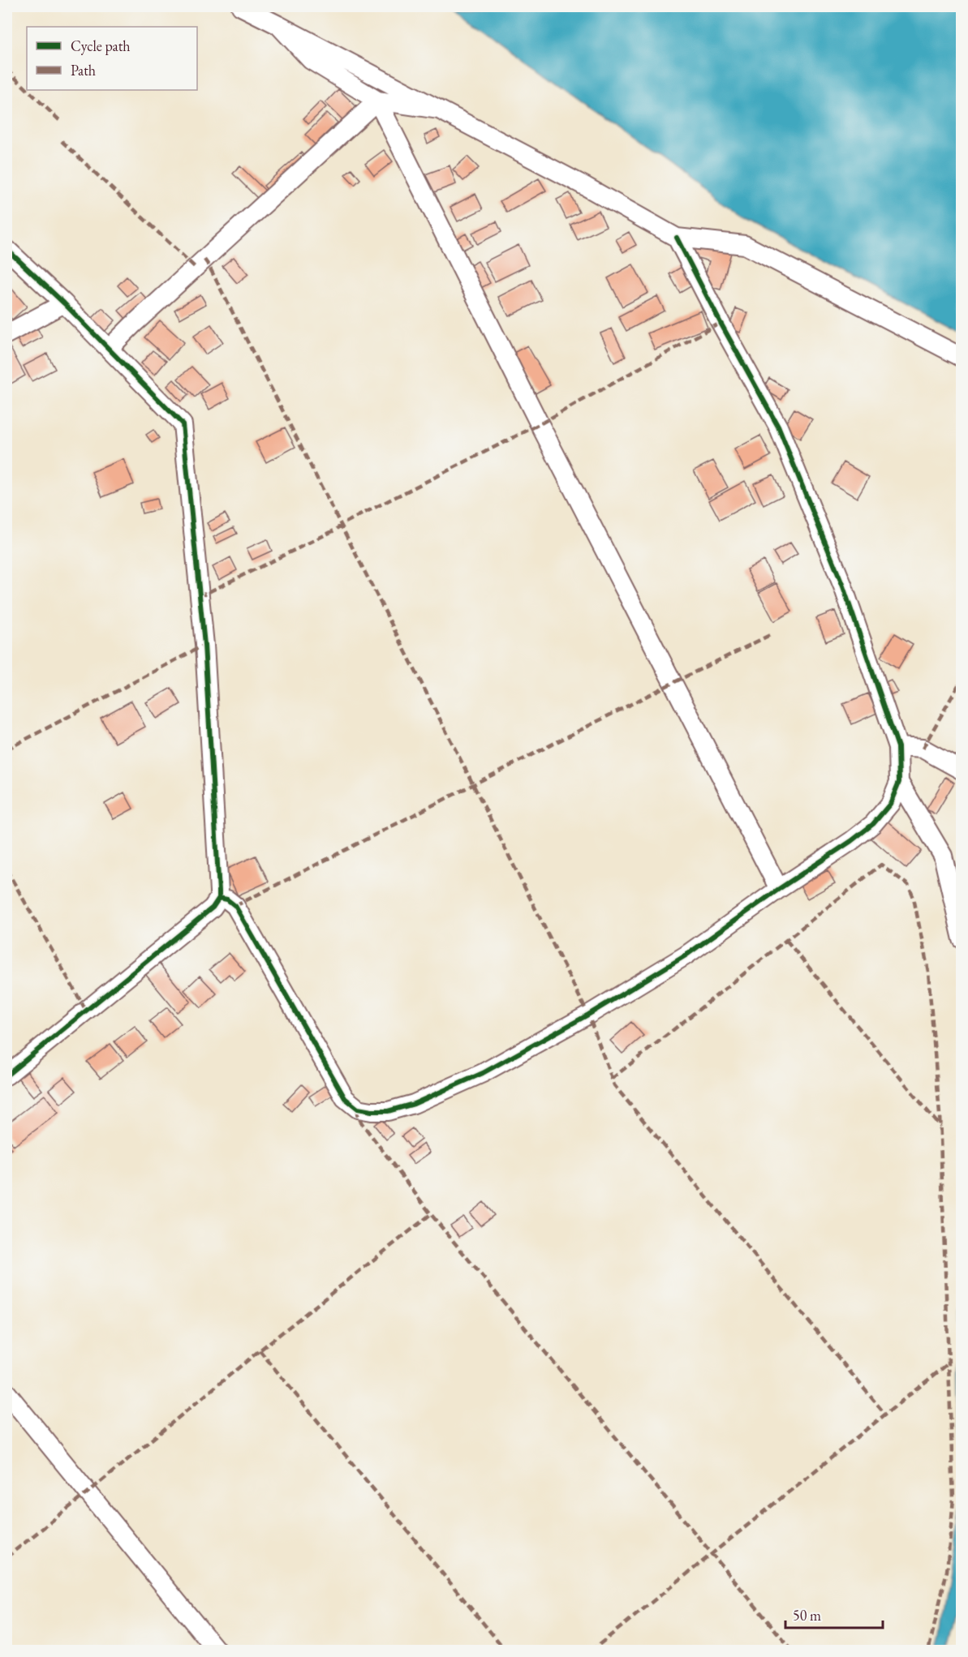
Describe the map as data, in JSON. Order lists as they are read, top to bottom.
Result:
{
  "legend": ["Cycle path", "Path"],
  "scale_bar": "50 m"
}
